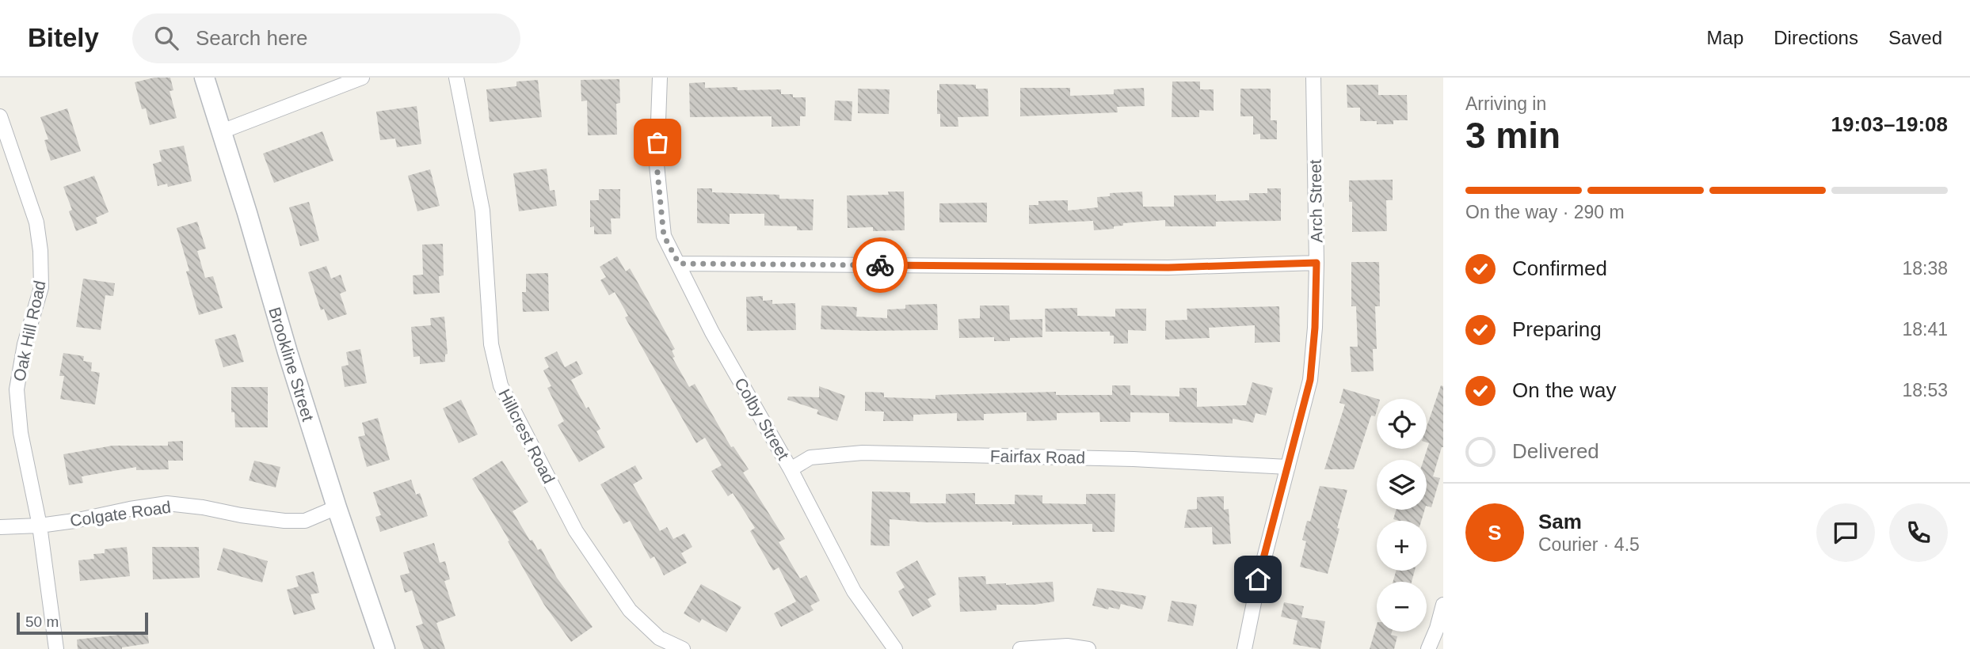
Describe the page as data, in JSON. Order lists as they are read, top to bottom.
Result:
{
  "streets": {
    "street": [
      "Arch Street",
      "Oak Hill Road",
      "Brookline Street",
      "Colby Street",
      "Hillcrest Road",
      "Fairfax Road",
      "Colgate Road"
    ]
  },
  "crossings": [
    ["Arch Street", "Fairfax Road"],
    ["Oak Hill Road", "Colgate Road"],
    ["Brookline Street", "Colgate Road"],
    ["Colby Street", "Fairfax Road"]
  ],
  "scale_bar": "50 m",
  "page": {
    "header": "Bitely",
    "search": "Search here",
    "nav": ["Map", "Directions", "Saved"],
    "heading": ["3 min", "Arriving in", "19:03–19:08"],
    "panel": ["Sam", "Courier · 4.5"],
    "bar": "On the way · 290 m",
    "list": [
      ["Confirmed", "18:38"],
      ["Preparing", "18:41"],
      ["On the way", "18:53"],
      "Delivered"
    ],
    "map_buttons": ["+", "−"],
    "round": "S",
    "scale": "50 m"
  }
}
